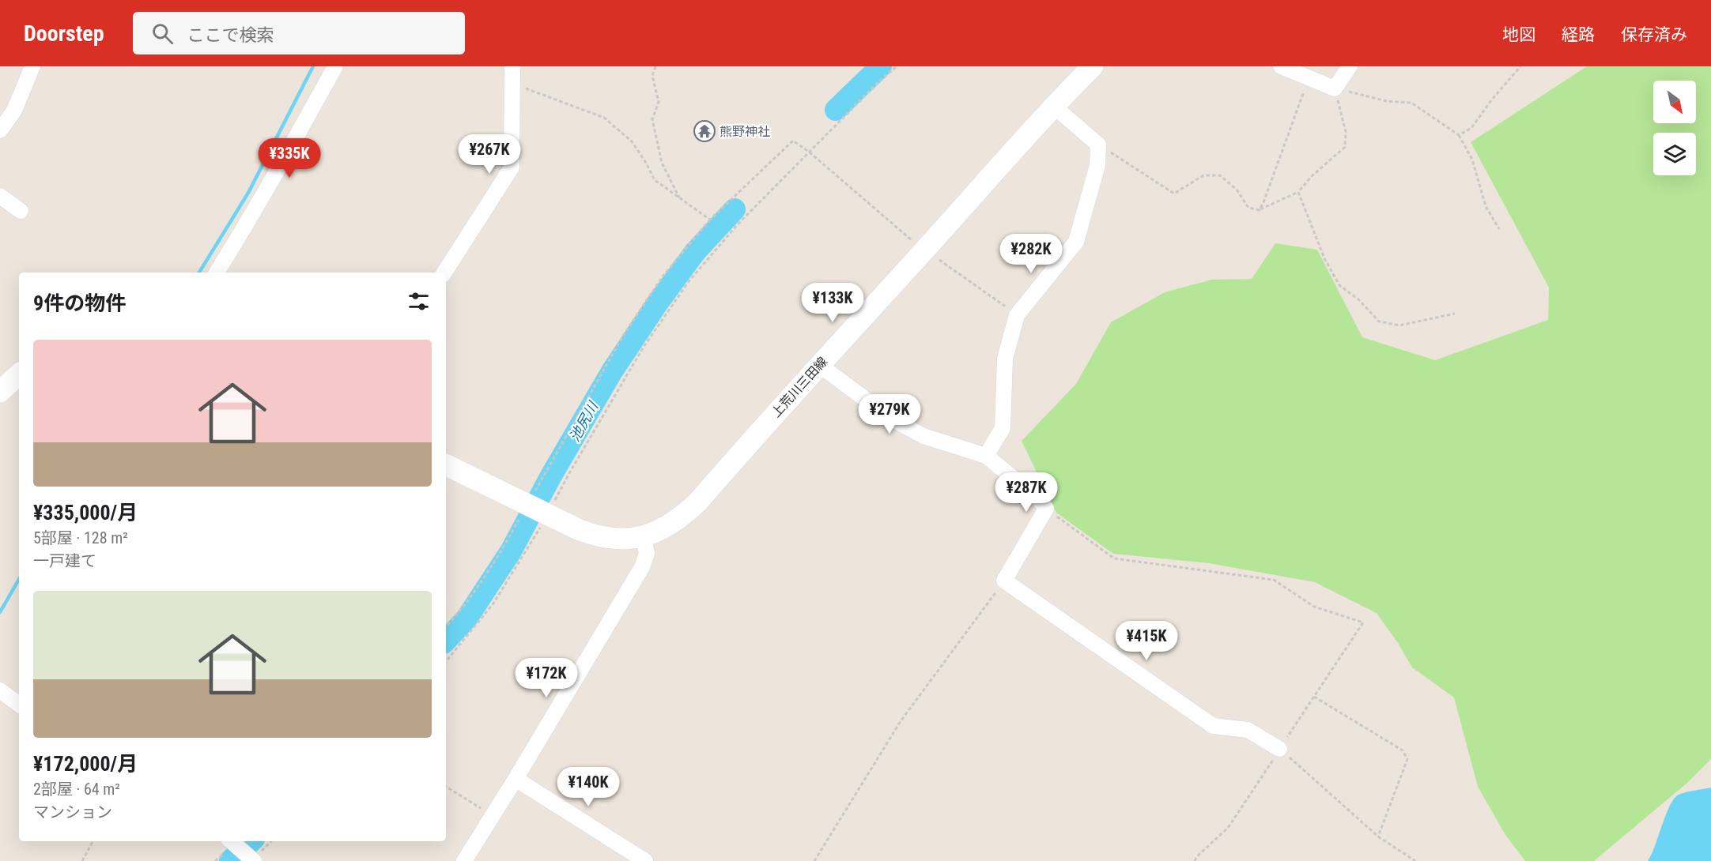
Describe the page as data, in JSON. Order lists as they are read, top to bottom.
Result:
{
  "streets": {
    "main road": ["上荒川三田線"]
  },
  "water": ["池尻川"],
  "places": {
    "temple": ["熊野神社"]
  },
  "north": "bottom right",
  "page": {
    "header": "Doorstep",
    "search": "ここで検索",
    "nav": ["地図", "経路", "保存済み"],
    "price": [
      "¥267K",
      "¥335K",
      "¥282K",
      "¥133K",
      "¥279K",
      "¥287K",
      "¥415K",
      "¥172K",
      "¥140K"
    ],
    "heading": "9件の物件",
    "list": [
      {
        "name": "¥335,000/月",
        "note": "5部屋 · 128 m² · 一戸建て"
      },
      {
        "name": "¥172,000/月",
        "note": "2部屋 · 64 m² · マンション"
      }
    ]
  }
}
